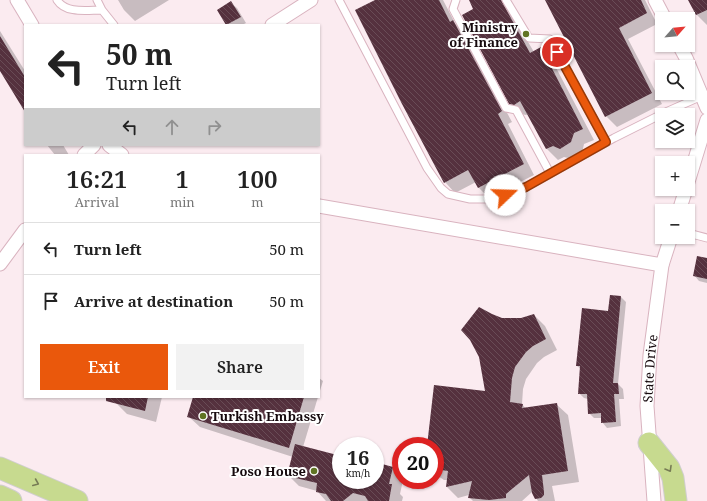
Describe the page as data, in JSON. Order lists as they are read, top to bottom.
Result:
{
  "streets": {
    "street": ["State Drive"]
  },
  "places": ["Ministry of Finance", "Turkish Embassy", "Poso House"],
  "north": "top right",
  "page": {
    "map_buttons": ["+", "−"],
    "turn": ["50 m", "Turn left"],
    "eta": [
      "16:21",
      "Arrival",
      "1",
      "min",
      "100",
      "m"
    ],
    "list": [
      {
        "name": "Turn left",
        "value": "50 m"
      },
      {
        "name": "Arrive at destination",
        "value": "50 m"
      }
    ],
    "buttons": ["Exit", "Share"],
    "speed": "16 km/h",
    "limit": "20"
  }
}
